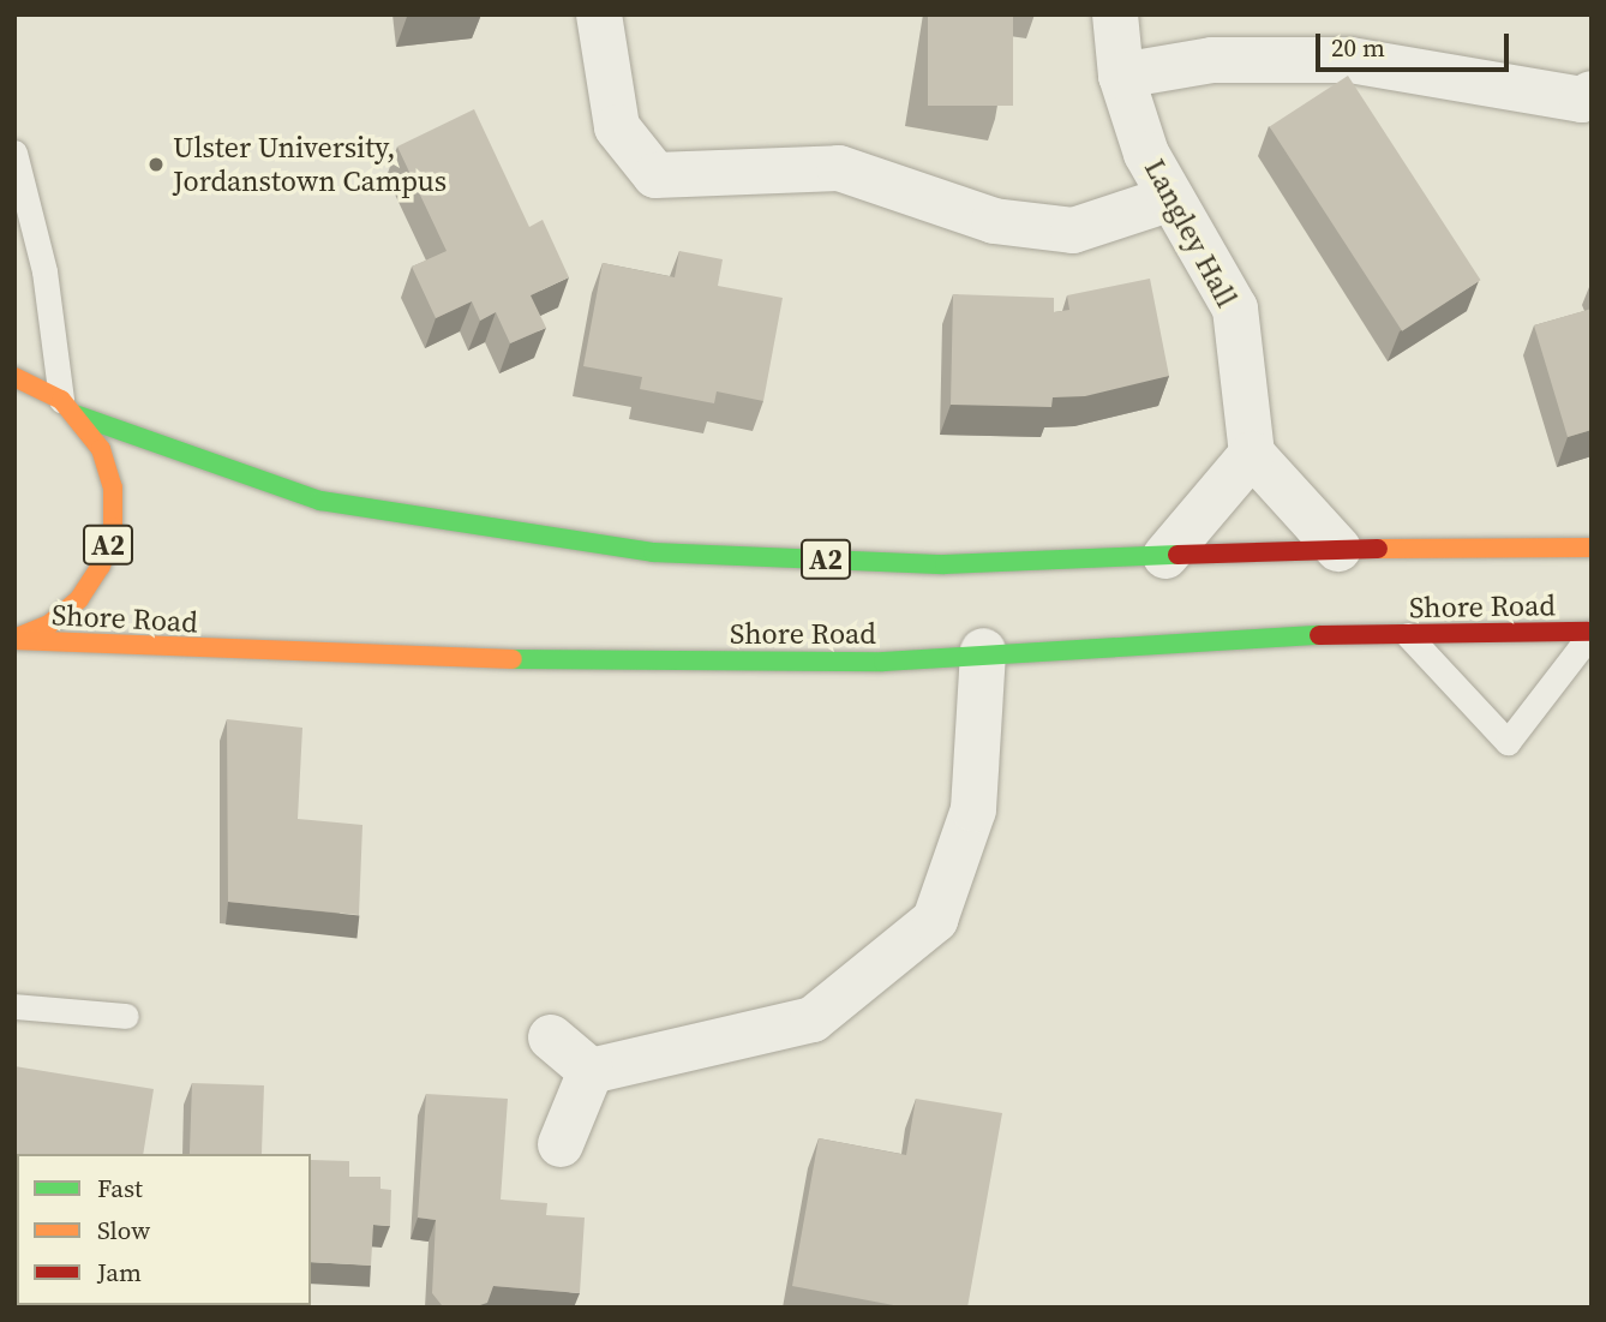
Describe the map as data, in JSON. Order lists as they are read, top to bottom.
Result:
{
  "streets": {
    "highway": ["A2", "Shore Road"],
    "street": ["Langley Hall"]
  },
  "crossings": [
    ["A2", "Shore Road"]
  ],
  "places": ["Ulster University, Jordanstown Campus"],
  "legend": ["Fast", "Slow", "Jam"],
  "scale_bar": "20 m"
}
